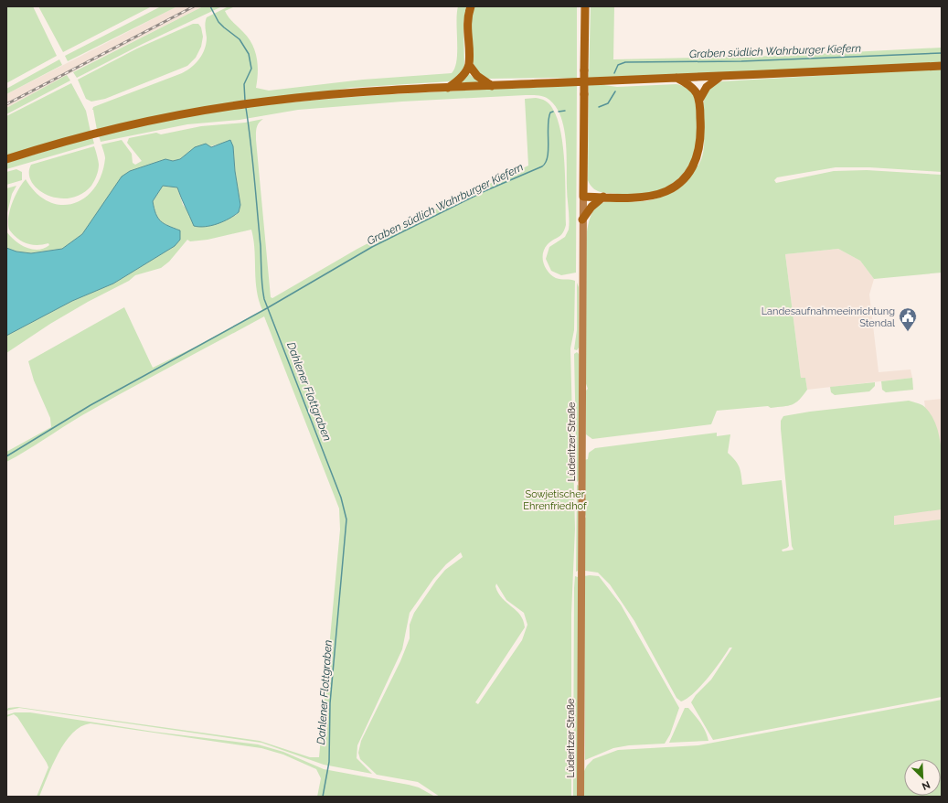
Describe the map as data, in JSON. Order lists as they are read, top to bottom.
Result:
{
  "streets": {
    "main road": ["Lüderitzer Straße"]
  },
  "water": ["Graben südlich Wahrburger Kiefern", "Dahlener Flottgraben"],
  "parks": ["Sowjetischer Ehrenfriedhof"],
  "places": {
    "public building": ["Landesaufnahmeeinrichtung Stendal"]
  },
  "north": "bottom right"
}
